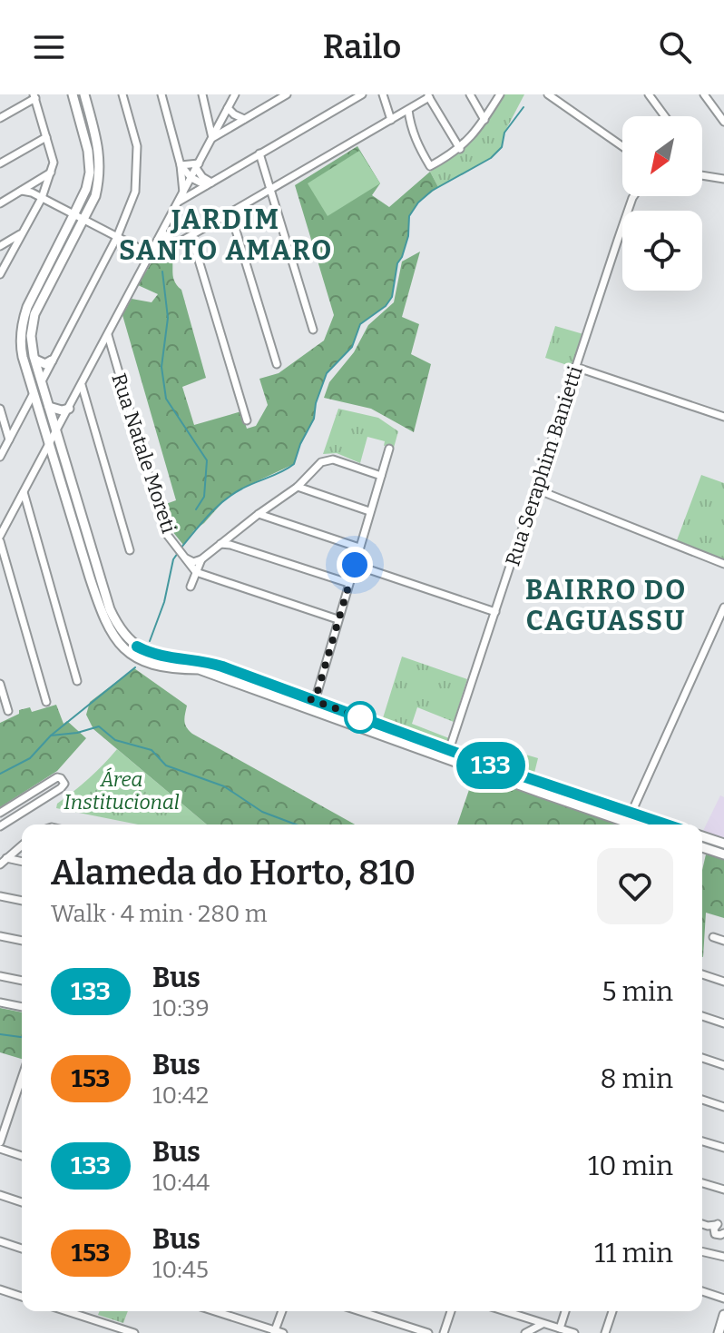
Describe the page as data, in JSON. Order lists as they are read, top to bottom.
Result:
{
  "streets": {
    "street": ["Rua Natale Moreti", "Rua Seraphim Banietti"]
  },
  "districts": ["JARDIM SANTO AMARO", "BAIRRO DO CAGUASSU"],
  "parks": ["Área Institucional"],
  "lines": ["bus line 133"],
  "north": "bottom left",
  "page": {
    "header": "Railo",
    "on_map": "133",
    "heading": ["Alameda do Horto, 810", "Walk · 4 min · 280 m"],
    "list": [
      {
        "mark": "133",
        "name": "Bus",
        "note": "10:39",
        "value": "5 min"
      },
      {
        "mark": "153",
        "name": "Bus",
        "note": "10:42",
        "value": "8 min"
      },
      {
        "mark": "133",
        "name": "Bus",
        "note": "10:44",
        "value": "10 min"
      },
      {
        "mark": "153",
        "name": "Bus",
        "note": "10:45",
        "value": "11 min"
      }
    ]
  }
}
